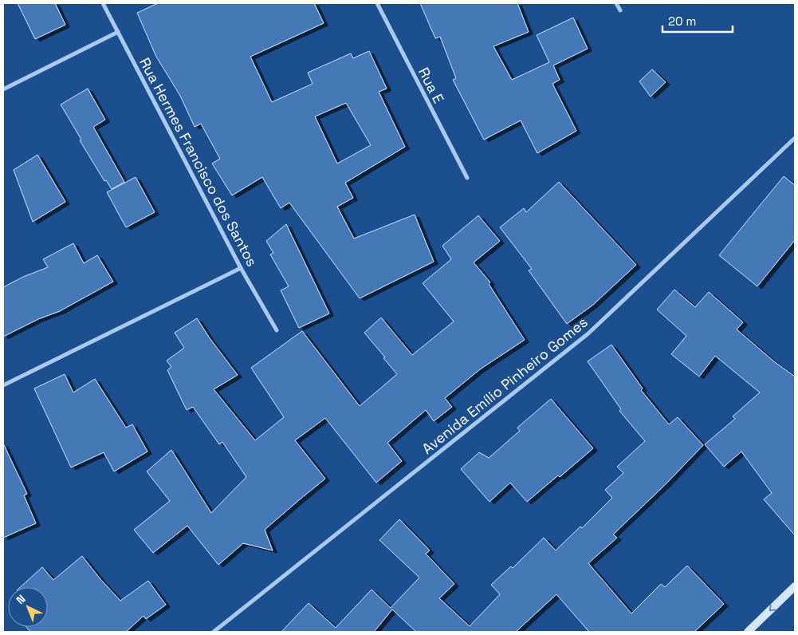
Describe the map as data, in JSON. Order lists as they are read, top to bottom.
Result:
{
  "streets": {
    "street": ["Rua E", "Rua Hermes Francisco dos Santos", "Avenida Emílio Pinheiro Gomes"]
  },
  "scale_bar": "20 m",
  "north": "top left"
}
